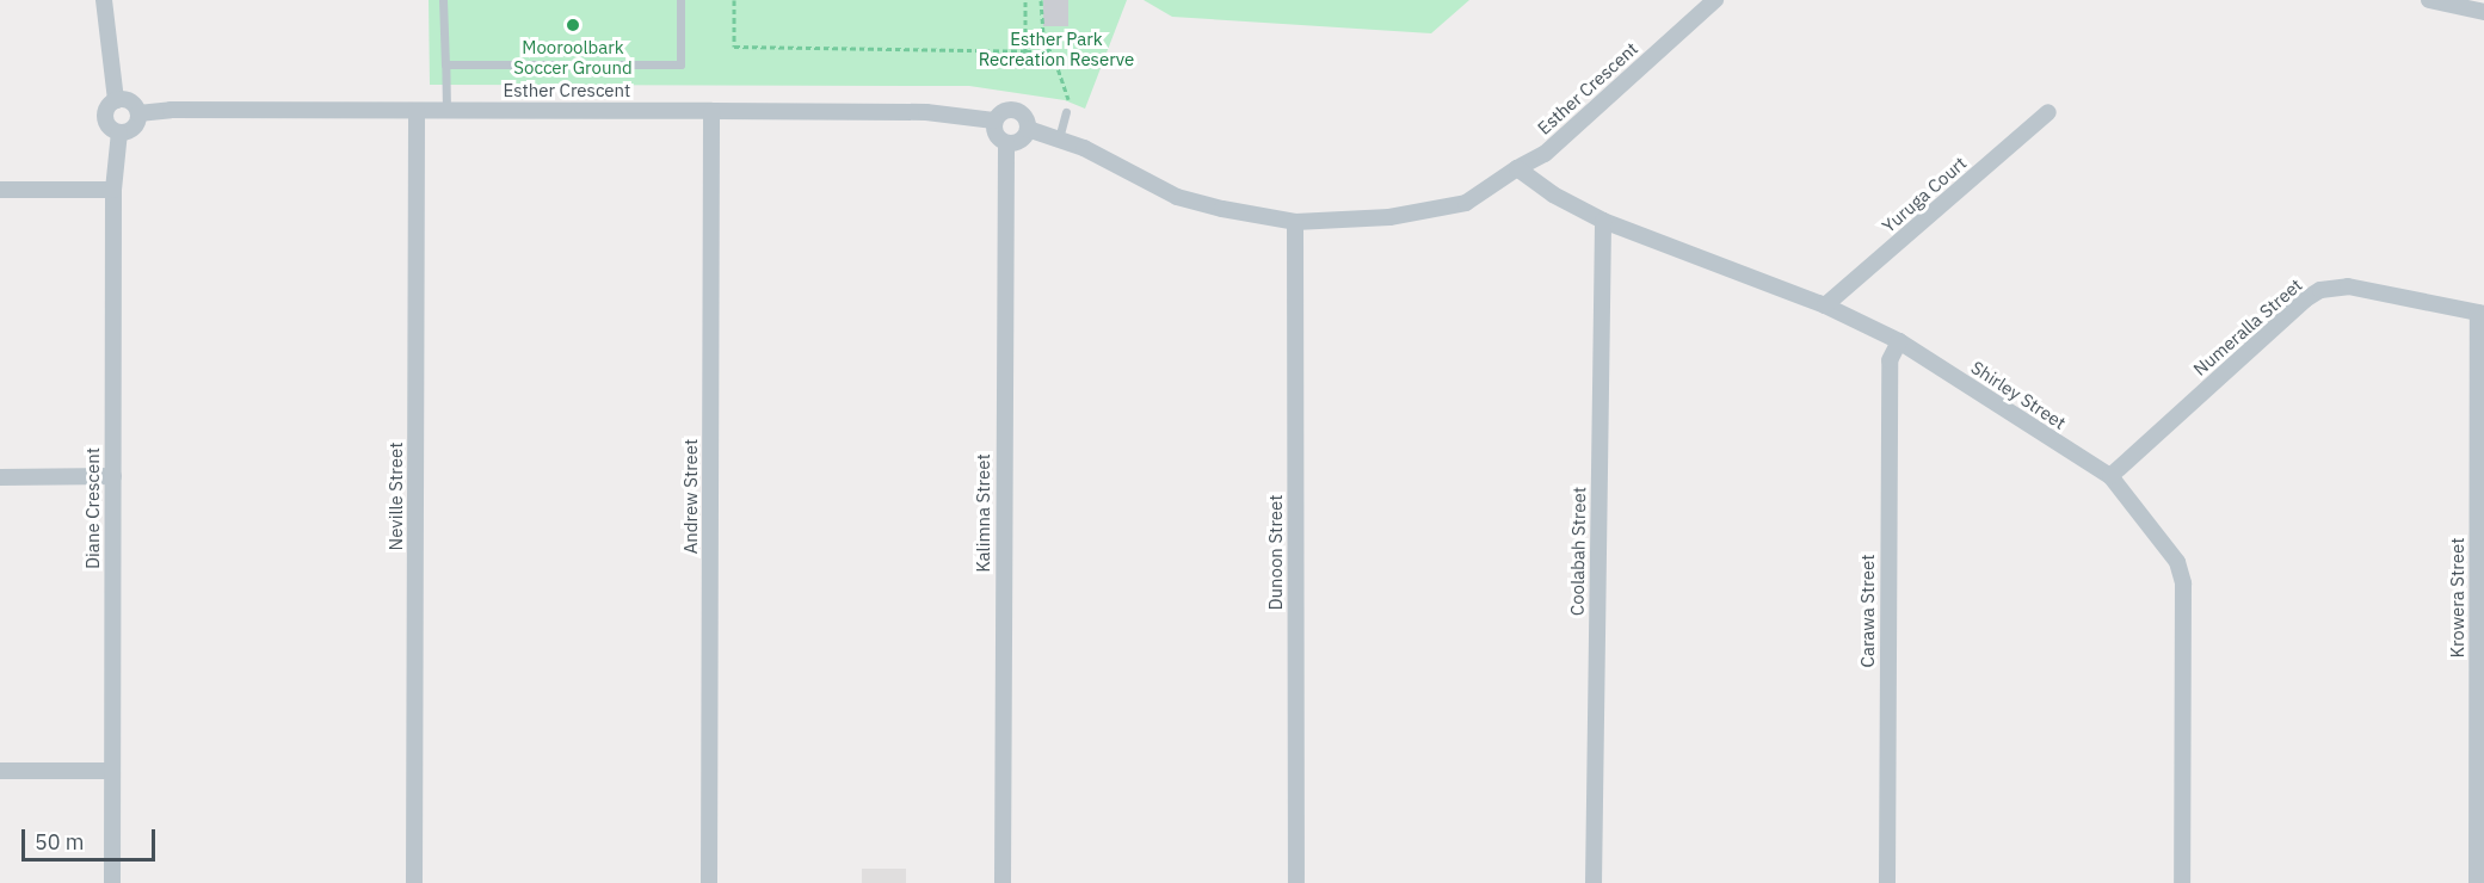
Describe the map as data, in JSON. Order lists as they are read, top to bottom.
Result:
{
  "streets": {
    "street": [
      "Esther Crescent",
      "Yuruga Court",
      "Numeralla Street",
      "Shirley Street",
      "Neville Street",
      "Andrew Street",
      "Diane Crescent",
      "Kalimna Street",
      "Coolabah Street",
      "Dunoon Street",
      "Krowera Street",
      "Carawa Street"
    ]
  },
  "crossings": [
    ["Esther Crescent", "Shirley Street"],
    ["Esther Crescent", "Neville Street"],
    ["Esther Crescent", "Andrew Street"],
    ["Esther Crescent", "Diane Crescent"],
    ["Esther Crescent", "Kalimna Street"],
    ["Esther Crescent", "Dunoon Street"],
    ["Yuruga Court", "Shirley Street"],
    ["Numeralla Street", "Shirley Street"],
    ["Numeralla Street", "Krowera Street"],
    ["Shirley Street", "Coolabah Street"],
    ["Shirley Street", "Carawa Street"]
  ],
  "parks": ["Esther Park Recreation Reserve"],
  "places": ["Mooroolbark Soccer Ground"],
  "scale_bar": "50 m"
}
